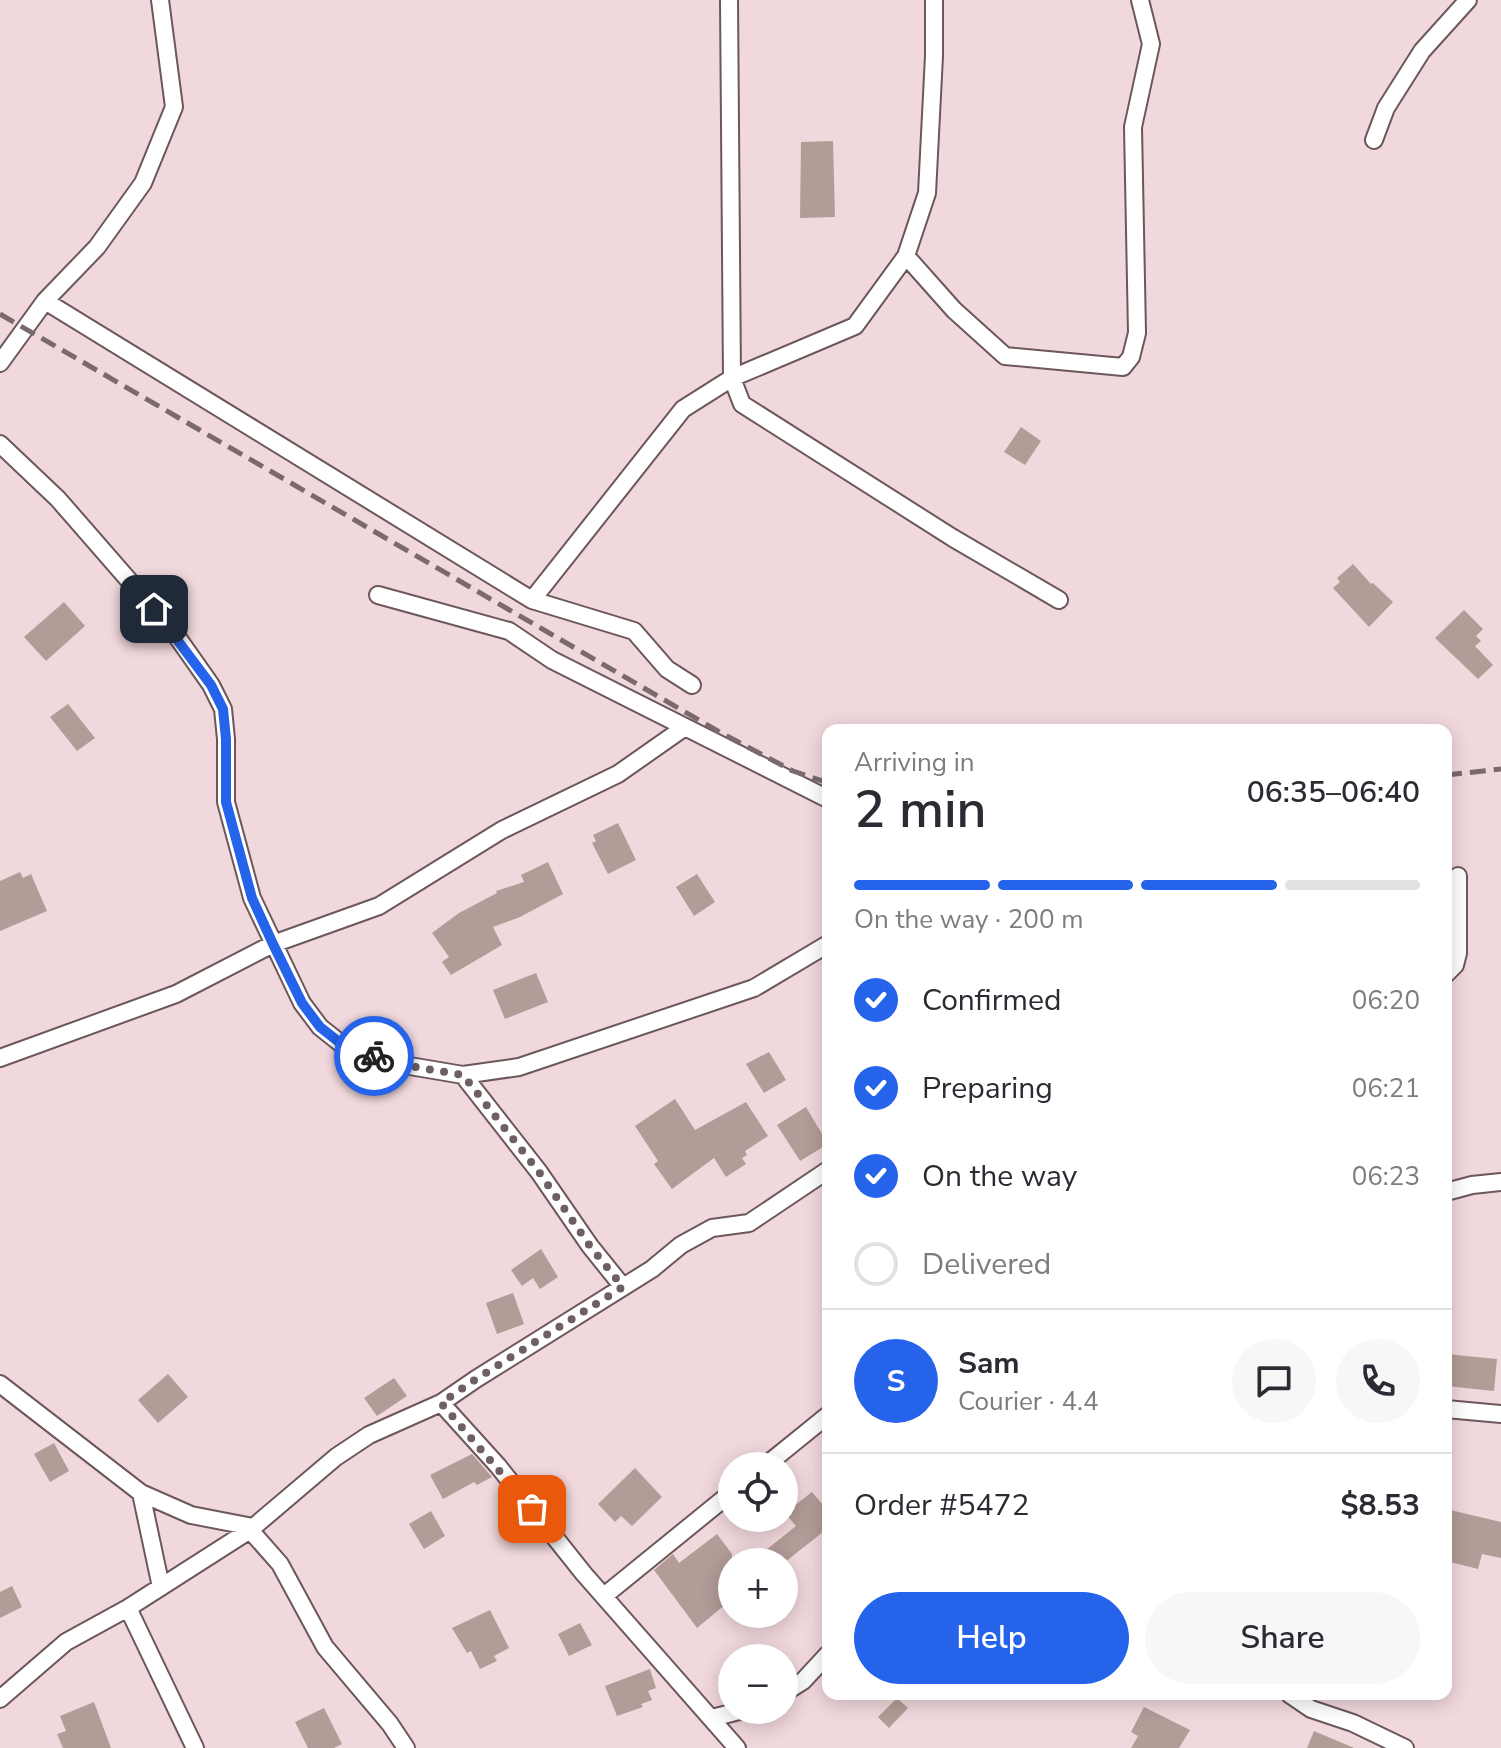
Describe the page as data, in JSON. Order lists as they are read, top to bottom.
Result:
{
  "page": {
    "heading": ["2 min", "Arriving in", "06:35–06:40"],
    "panel": [
      "Sam",
      "Courier · 4.4",
      "Order #5472",
      "$8.53"
    ],
    "bar": "On the way · 200 m",
    "list": [
      ["Confirmed", "06:20"],
      ["Preparing", "06:21"],
      ["On the way", "06:23"],
      "Delivered"
    ],
    "round": "S",
    "map_buttons": ["+", "−"],
    "buttons": ["Help", "Share"]
  }
}
